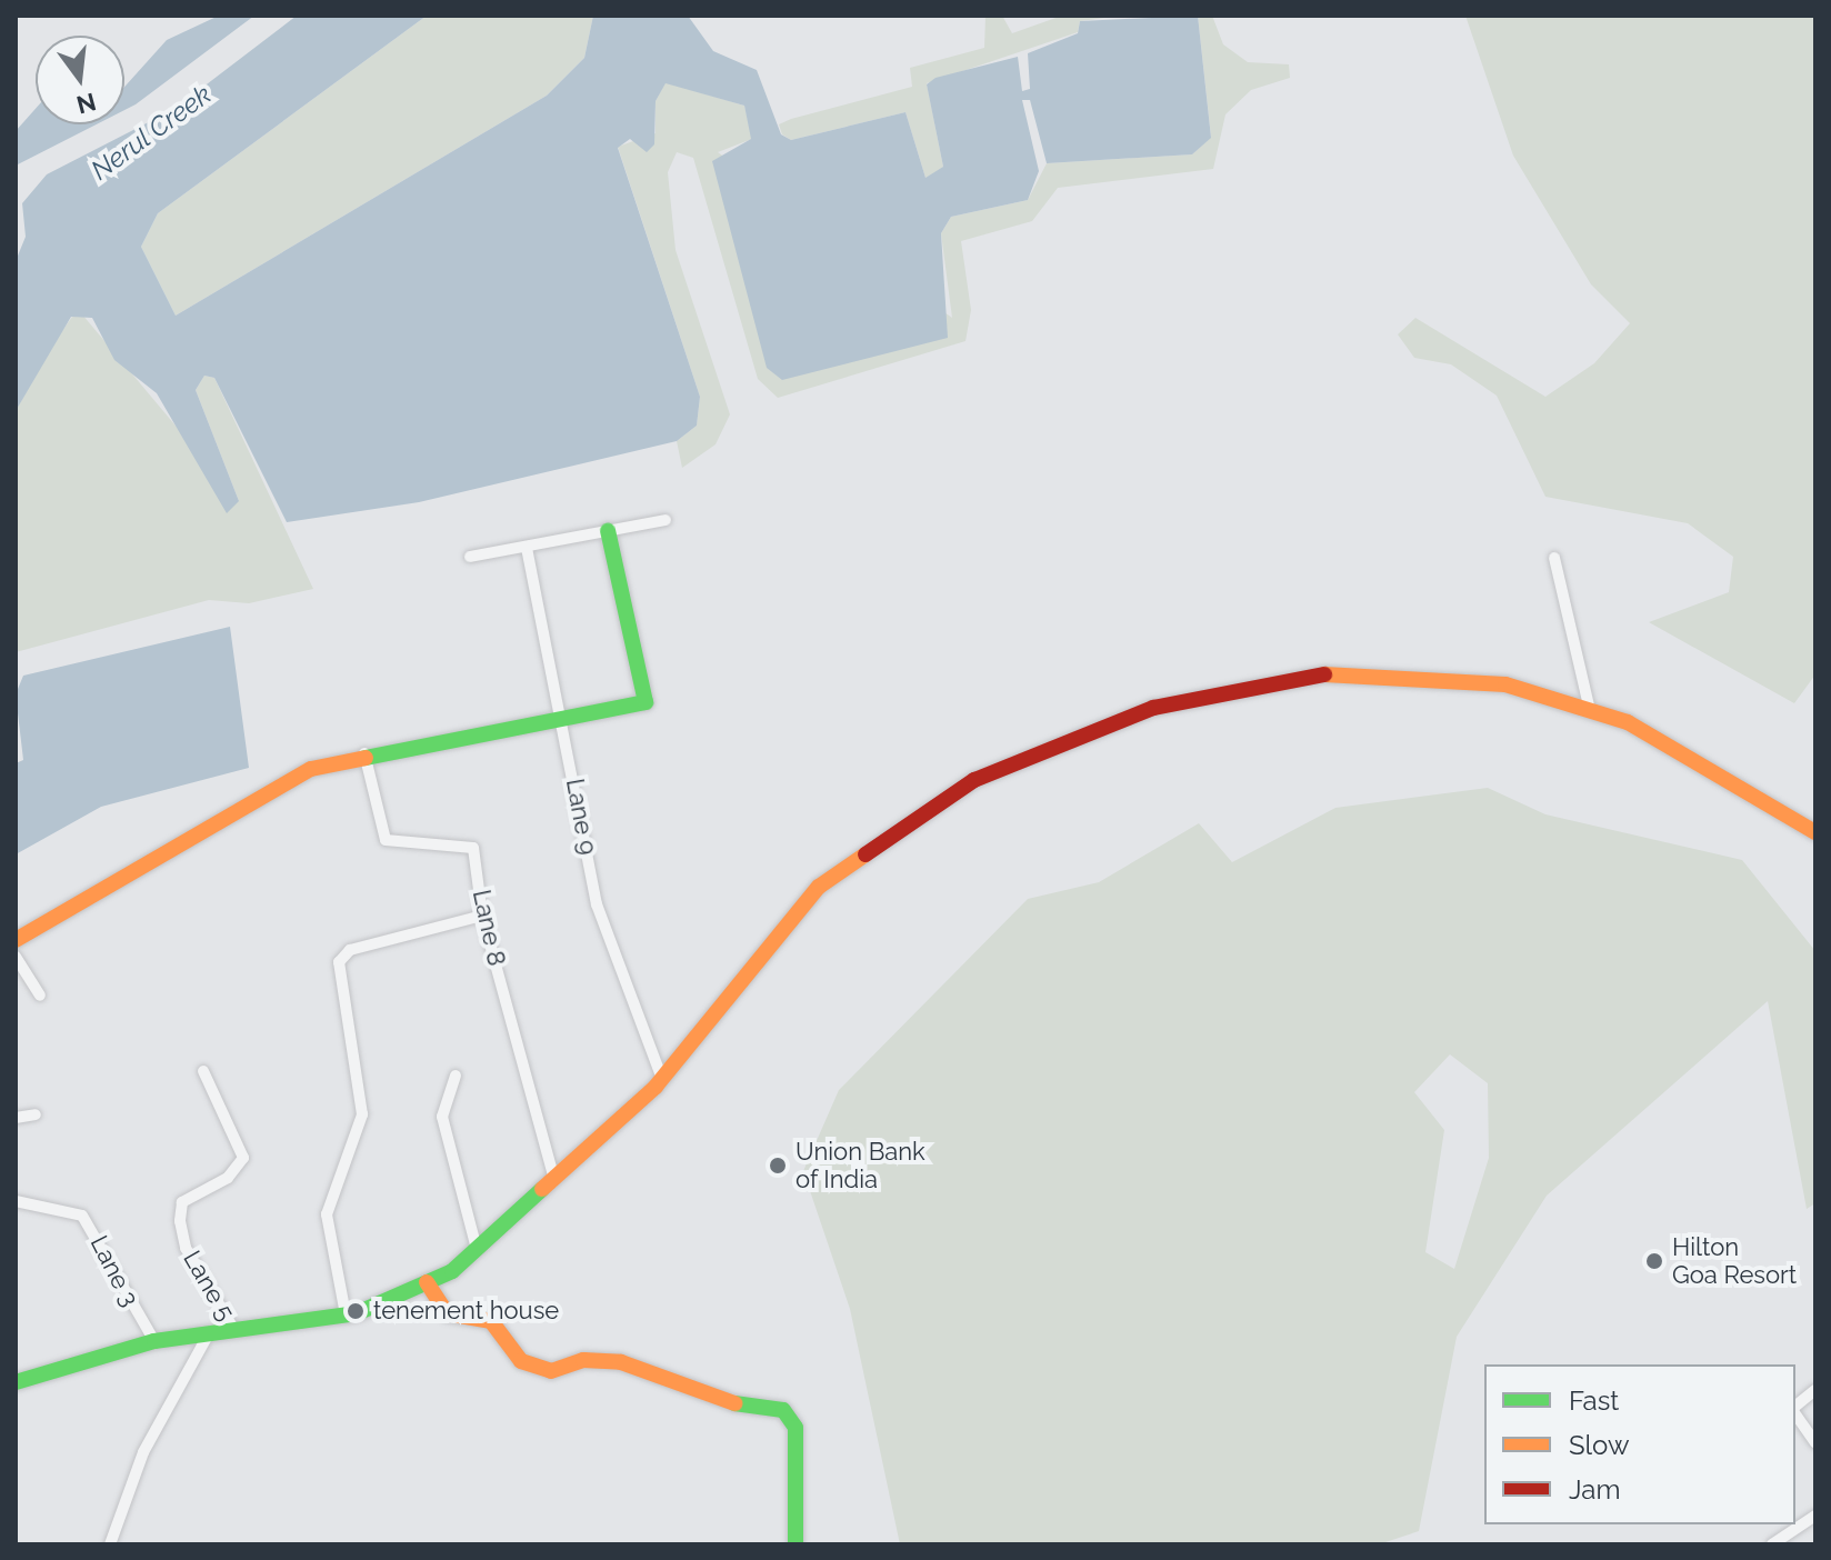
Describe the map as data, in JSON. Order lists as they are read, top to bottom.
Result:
{
  "streets": {
    "street": [
      "Lane 9",
      "Lane 8",
      "Lane 3",
      "Lane 5"
    ]
  },
  "water": ["Nerul Creek"],
  "places": ["Union Bank of India", "Hilton Goa Resort", "tenement house"],
  "legend": ["Fast", "Slow", "Jam"],
  "north": "bottom"
}
